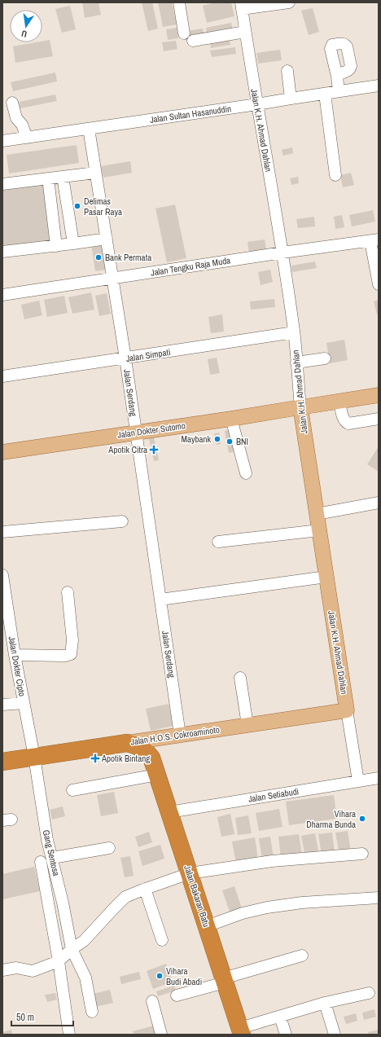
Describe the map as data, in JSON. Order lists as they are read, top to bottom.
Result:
{
  "streets": {
    "highway": ["Jalan H.O.S. Cokroaminoto", "Jalan Bakaran Batu"],
    "main road": ["Jalan K.H. Ahmad Dahlan", "Jalan Dokter Sutomo"],
    "street": [
      "Jalan Sultan Hasanuddin",
      "Jalan Tengku Raja Muda",
      "Jalan Simpati",
      "Jalan Serdang",
      "Jalan Dokter Cipto",
      "Jalan Setiabudi",
      "Gang Sentosa"
    ]
  },
  "crossings": [
    ["Jalan Sultan Hasanuddin", "Jalan K.H. Ahmad Dahlan"],
    ["Jalan Sultan Hasanuddin", "Jalan Serdang"],
    ["Jalan K.H. Ahmad Dahlan", "Jalan Tengku Raja Muda"],
    ["Jalan K.H. Ahmad Dahlan", "Jalan Simpati"],
    ["Jalan K.H. Ahmad Dahlan", "Jalan Dokter Sutomo"],
    ["Jalan K.H. Ahmad Dahlan", "Jalan H.O.S. Cokroaminoto"],
    ["Jalan K.H. Ahmad Dahlan", "Jalan Setiabudi"],
    ["Jalan Tengku Raja Muda", "Jalan Serdang"],
    ["Jalan Simpati", "Jalan Serdang"],
    ["Jalan Serdang", "Jalan Dokter Sutomo"],
    ["Jalan Serdang", "Jalan H.O.S. Cokroaminoto"],
    ["Jalan Dokter Cipto", "Jalan H.O.S. Cokroaminoto"],
    ["Jalan Dokter Cipto", "Gang Sentosa"],
    ["Jalan H.O.S. Cokroaminoto", "Gang Sentosa"],
    ["Jalan H.O.S. Cokroaminoto", "Jalan Bakaran Batu"],
    ["Jalan Setiabudi", "Jalan Bakaran Batu"]
  ],
  "places": {
    "other": [
      "Delimas Pasar Raya",
      "Bank Permata",
      "Maybank",
      "BNI",
      "Vihara Dharma Bunda",
      "Vihara Budi Abadi"
    ],
    "health": ["Apotik Citra", "Apotik Bintang"]
  },
  "scale_bar": "50 m",
  "north": "bottom"
}
